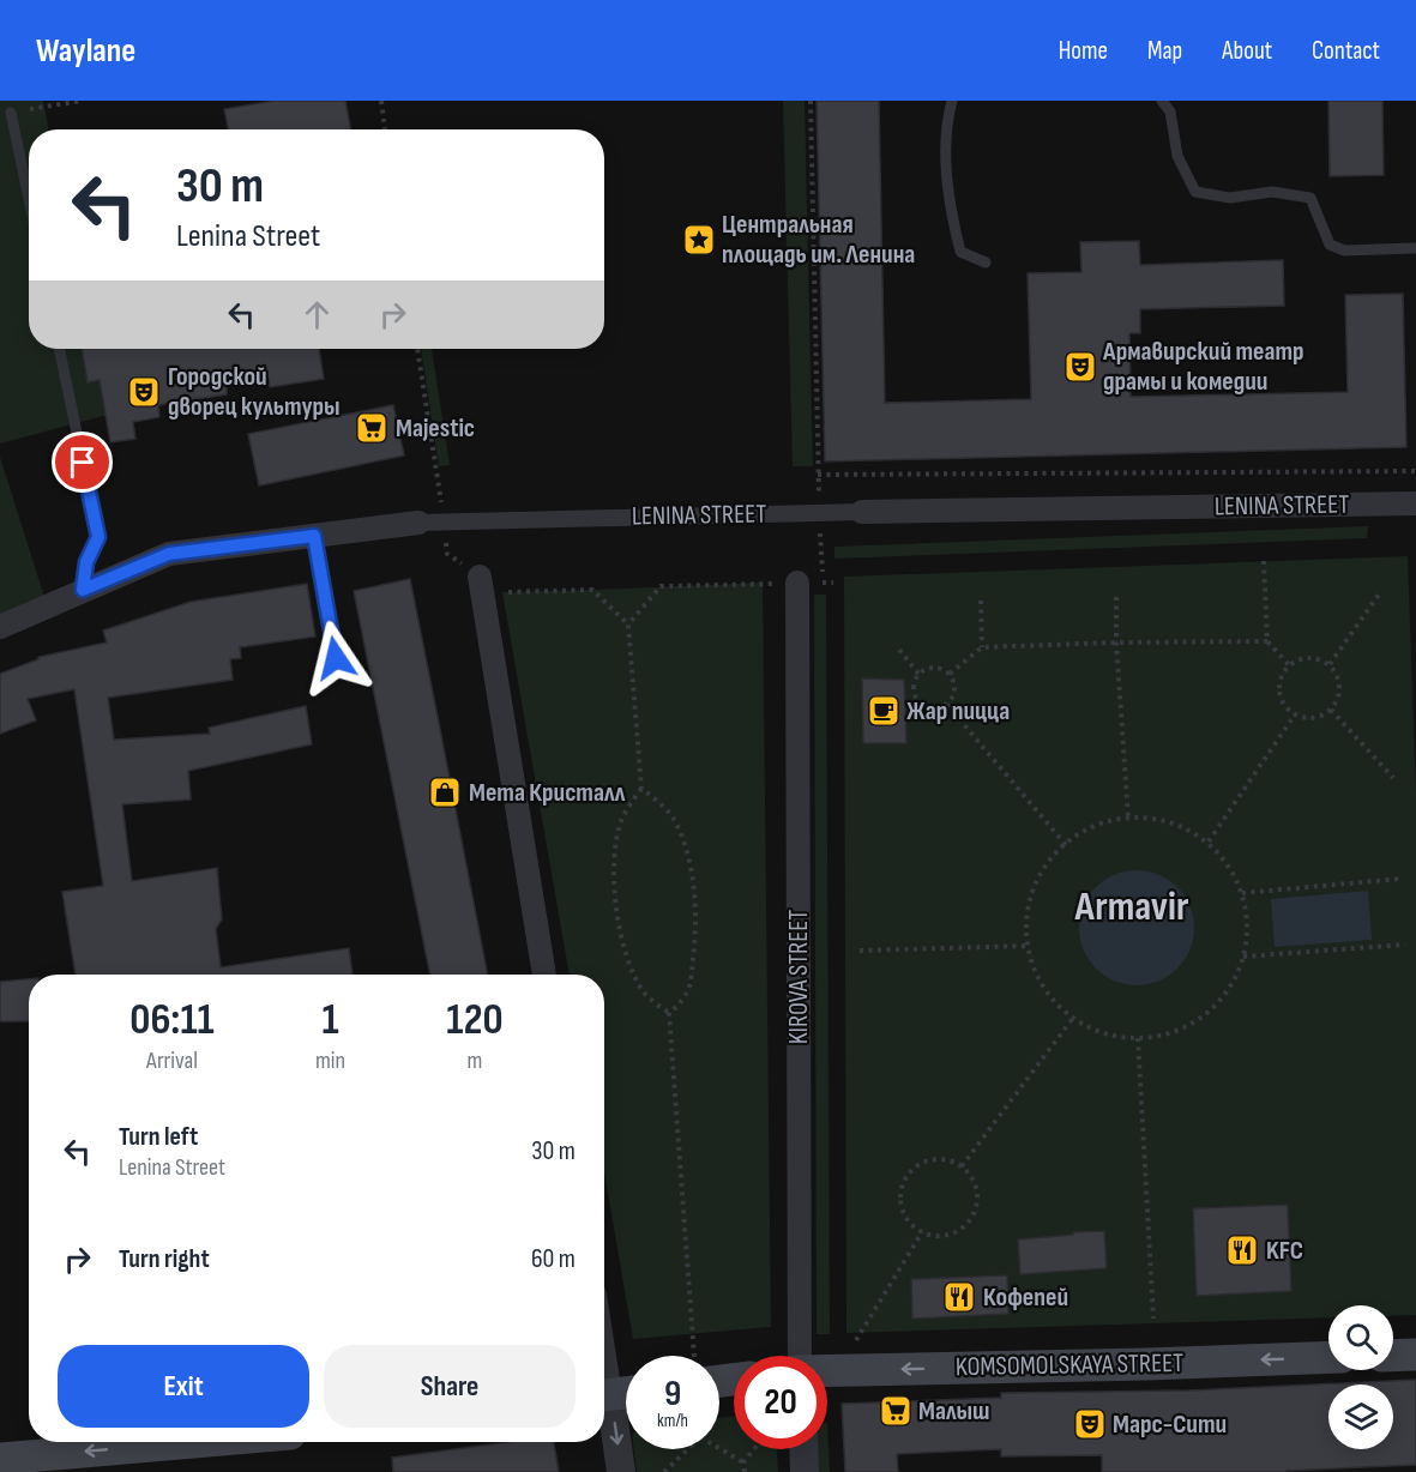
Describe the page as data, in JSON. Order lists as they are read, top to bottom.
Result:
{
  "streets": {
    "main road": ["KOMSOMOLSKAYA STREET"],
    "street": ["LENINA STREET", "KIROVA STREET"]
  },
  "one_way": ["KOMSOMOLSKAYA STREET"],
  "districts": ["Armavir"],
  "places": {
    "place": ["Центральная площадь им. Ленина"],
    "theatre": ["Армавирский театр драмы и комедии", "Городской дворец культуры", "Марс-Сити"],
    "supermarket": ["Majestic", "Малыш"],
    "cafe": ["Жар пицца"],
    "shop": ["Мета Кристалл"],
    "restaurant": ["KFC", "Кофепей"]
  },
  "page": {
    "header": "Waylane",
    "nav": [
      "Home",
      "Map",
      "About",
      "Contact"
    ],
    "turn": ["30 m", "Lenina Street"],
    "eta": [
      "06:11",
      "Arrival",
      "1",
      "min",
      "120",
      "m"
    ],
    "list": [
      {
        "name": "Turn left",
        "note": "Lenina Street",
        "value": "30 m"
      },
      {
        "name": "Turn right",
        "value": "60 m"
      }
    ],
    "buttons": ["Exit", "Share"],
    "speed": "9 km/h",
    "limit": "20"
  }
}
